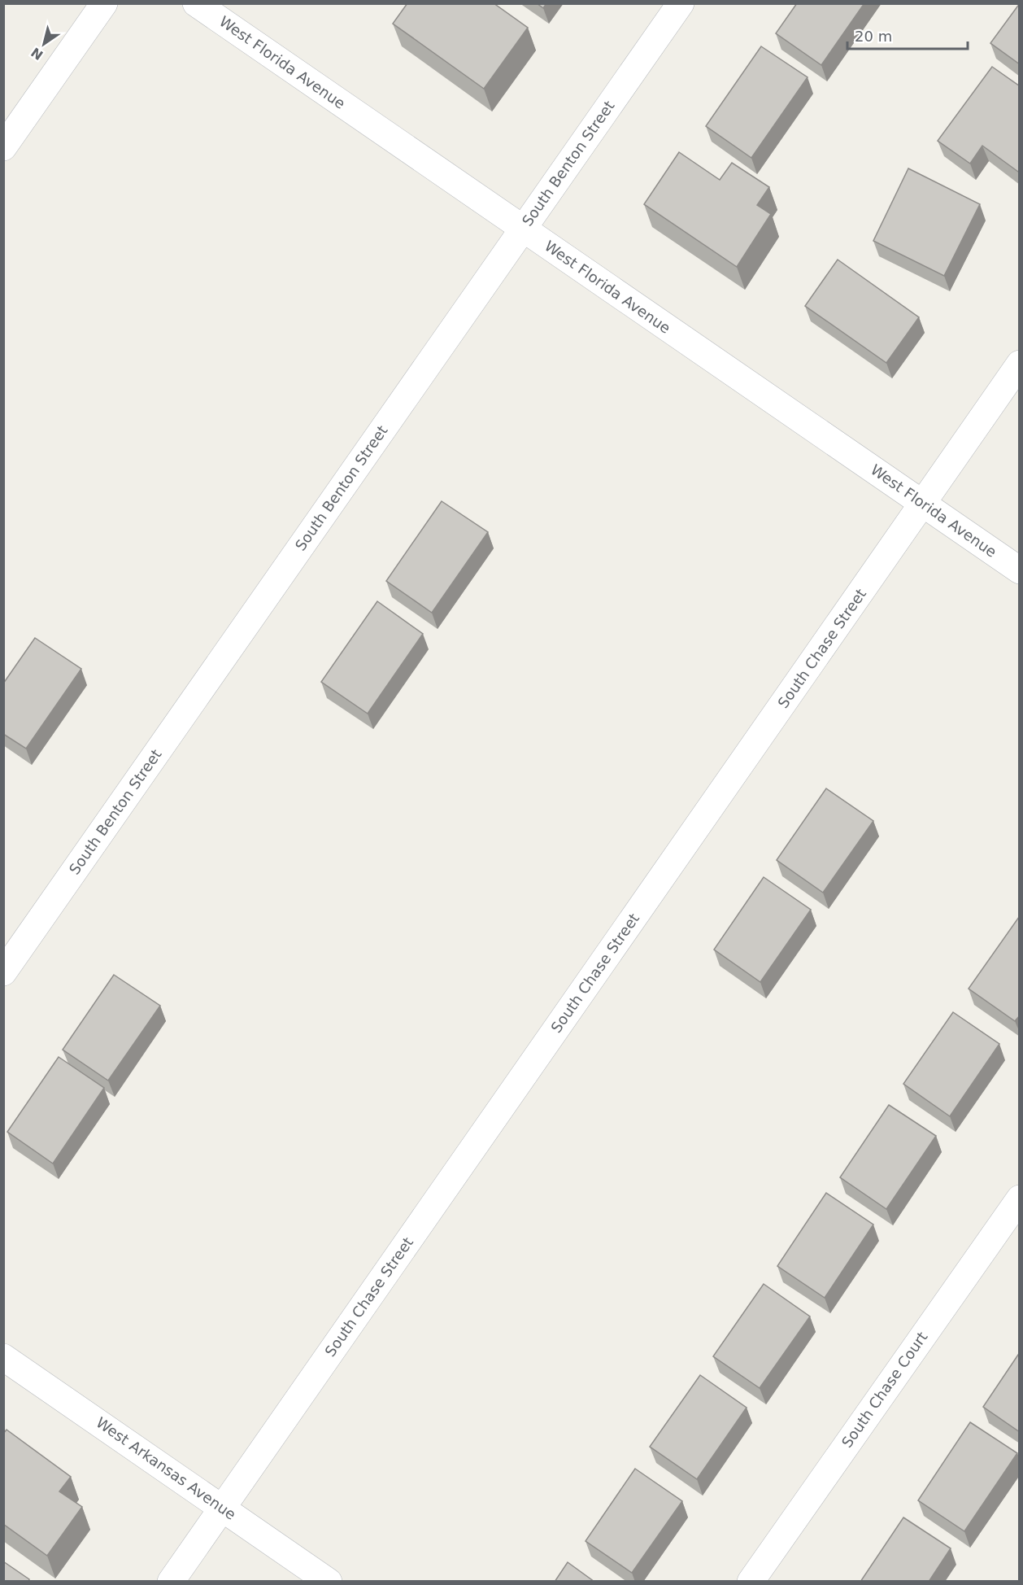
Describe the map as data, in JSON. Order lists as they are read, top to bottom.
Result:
{
  "streets": {
    "street": [
      "West Florida Avenue",
      "South Benton Street",
      "South Chase Street",
      "South Chase Court",
      "West Arkansas Avenue"
    ]
  },
  "crossings": [
    ["West Florida Avenue", "South Benton Street"],
    ["West Florida Avenue", "South Chase Street"],
    ["South Chase Street", "West Arkansas Avenue"]
  ],
  "scale_bar": "20 m",
  "north": "bottom left"
}
